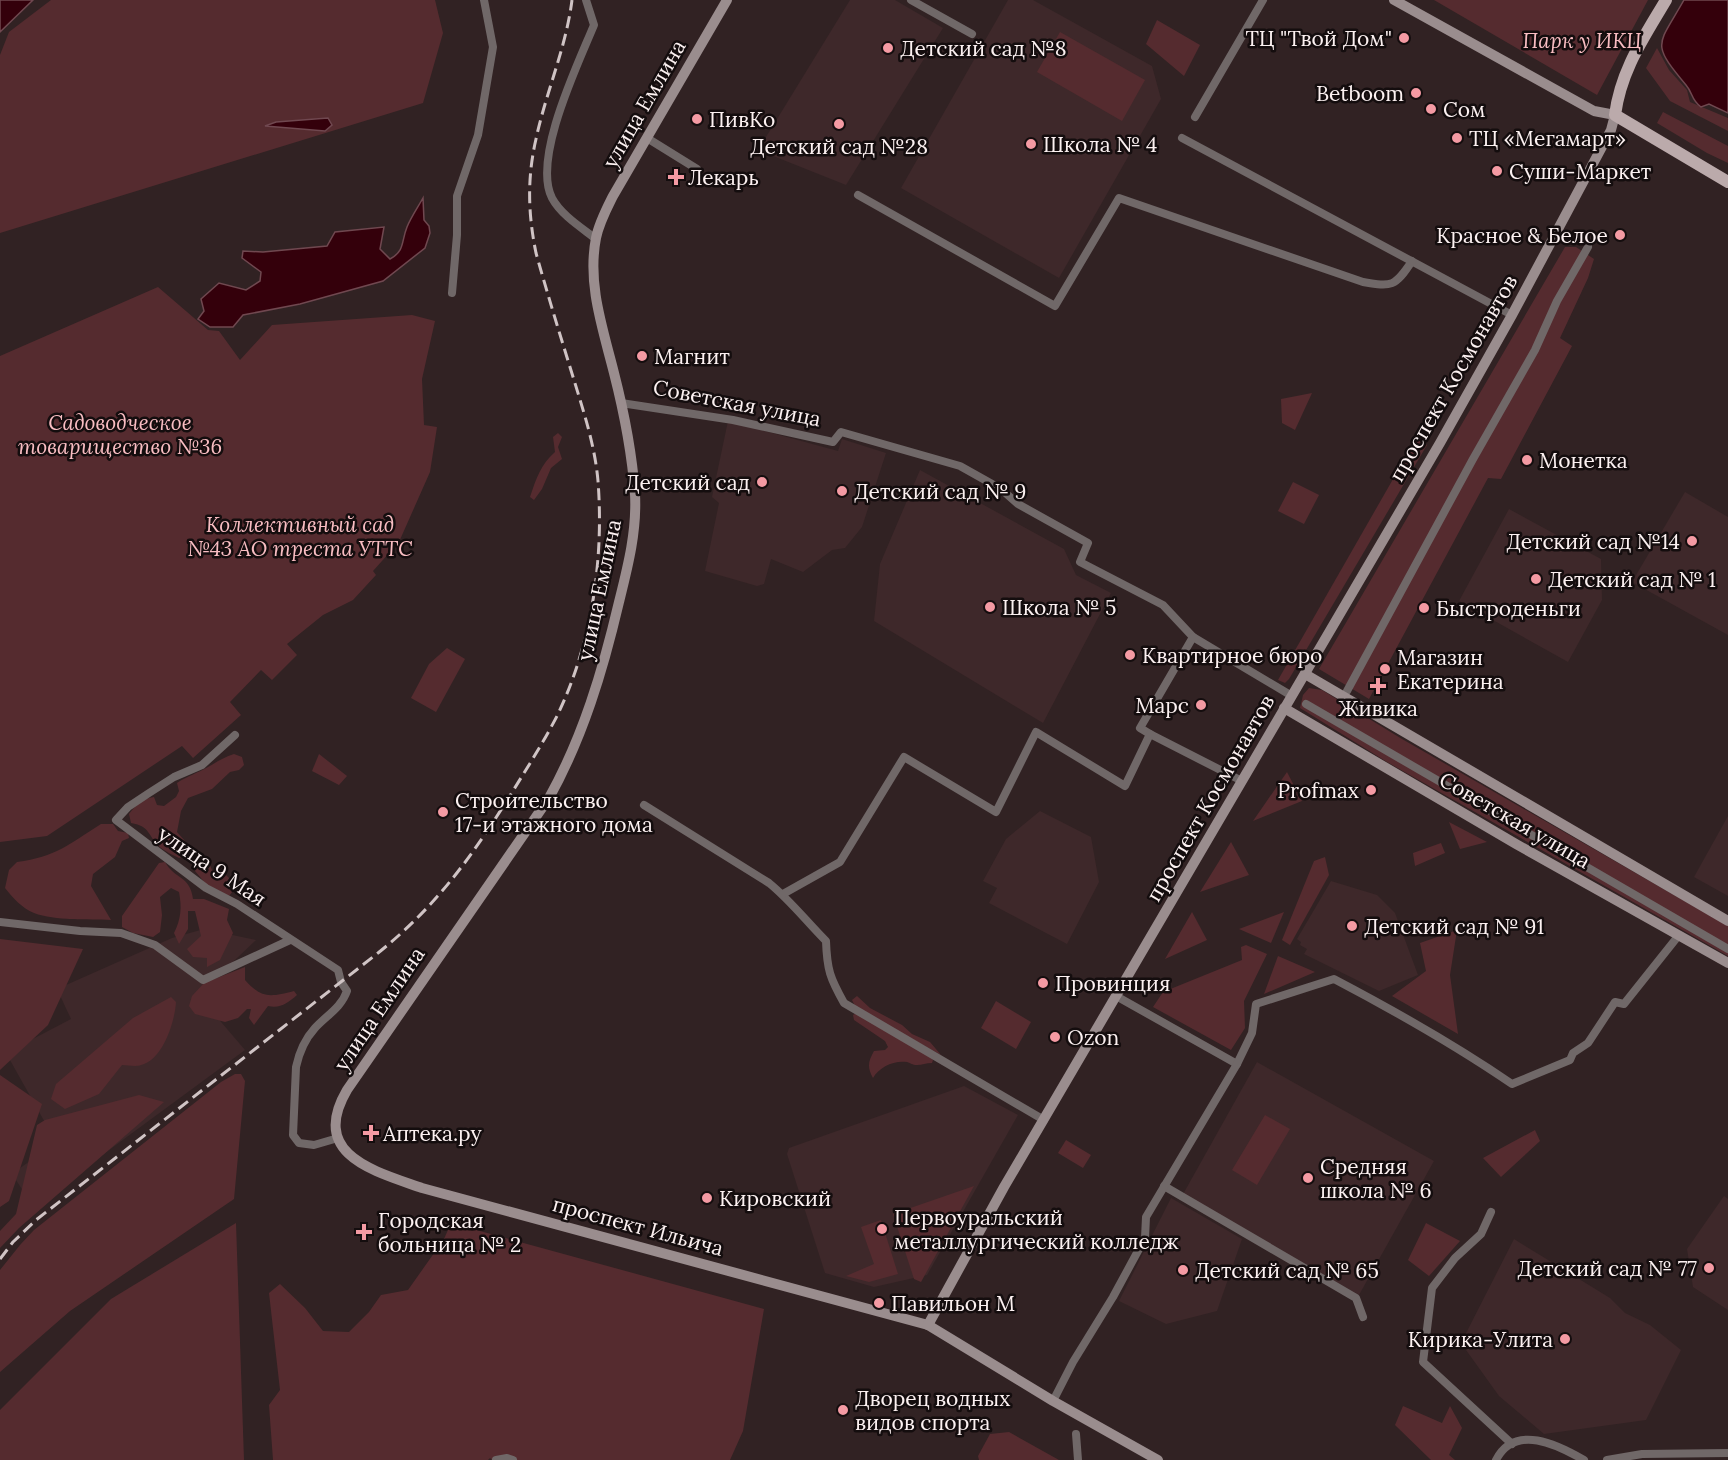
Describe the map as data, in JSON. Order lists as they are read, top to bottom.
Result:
{
  "streets": {
    "street": [
      "улица Емлина",
      "проспект Космонавтов",
      "Советская улица",
      "улица 9 Мая",
      "проспект Ильича"
    ]
  },
  "crossings": [
    ["улица Емлина", "Советская улица"],
    ["улица Емлина", "улица 9 Мая"],
    ["улица Емлина", "проспект Ильича"],
    ["проспект Космонавтов", "Советская улица"],
    ["проспект Космонавтов", "проспект Ильича"],
    ["улица 9 Мая", "проспект Ильича"]
  ],
  "parks": ["Парк у ИКЦ", "Садоводческое товарищество №36", "Коллективный сад №43 АО треста УТТС"],
  "places": {
    "other": [
      "ТЦ \"Твой Дом\"",
      "Детский сад №8",
      "Betboom",
      "Сом",
      "ПивКо",
      "Детский сад №28",
      "ТЦ «Мегамарт»",
      "Школа № 4",
      "Суши-Маркет",
      "Красное & Белое",
      "Магнит",
      "Монетка",
      "Детский сад",
      "Детский сад № 9",
      "Детский сад №14",
      "Детский сад № 1",
      "Школа № 5",
      "Быстроденьги",
      "Квартирное бюро",
      "Магазин Екатерина",
      "Марс",
      "Profmax",
      "Строительство 17-и этажного дома",
      "Детский сад № 91",
      "Провинция",
      "Ozon",
      "Средняя школа № 6",
      "Кировский",
      "Первоуральский металлургический колледж",
      "Детский сад № 77",
      "Детский сад № 65",
      "Павильон М",
      "Кирика-Улита",
      "Дворец водных видов спорта"
    ],
    "health": [
      "Лекарь",
      "Живика",
      "Аптека.ру",
      "Городская больница № 2"
    ]
  }
}
